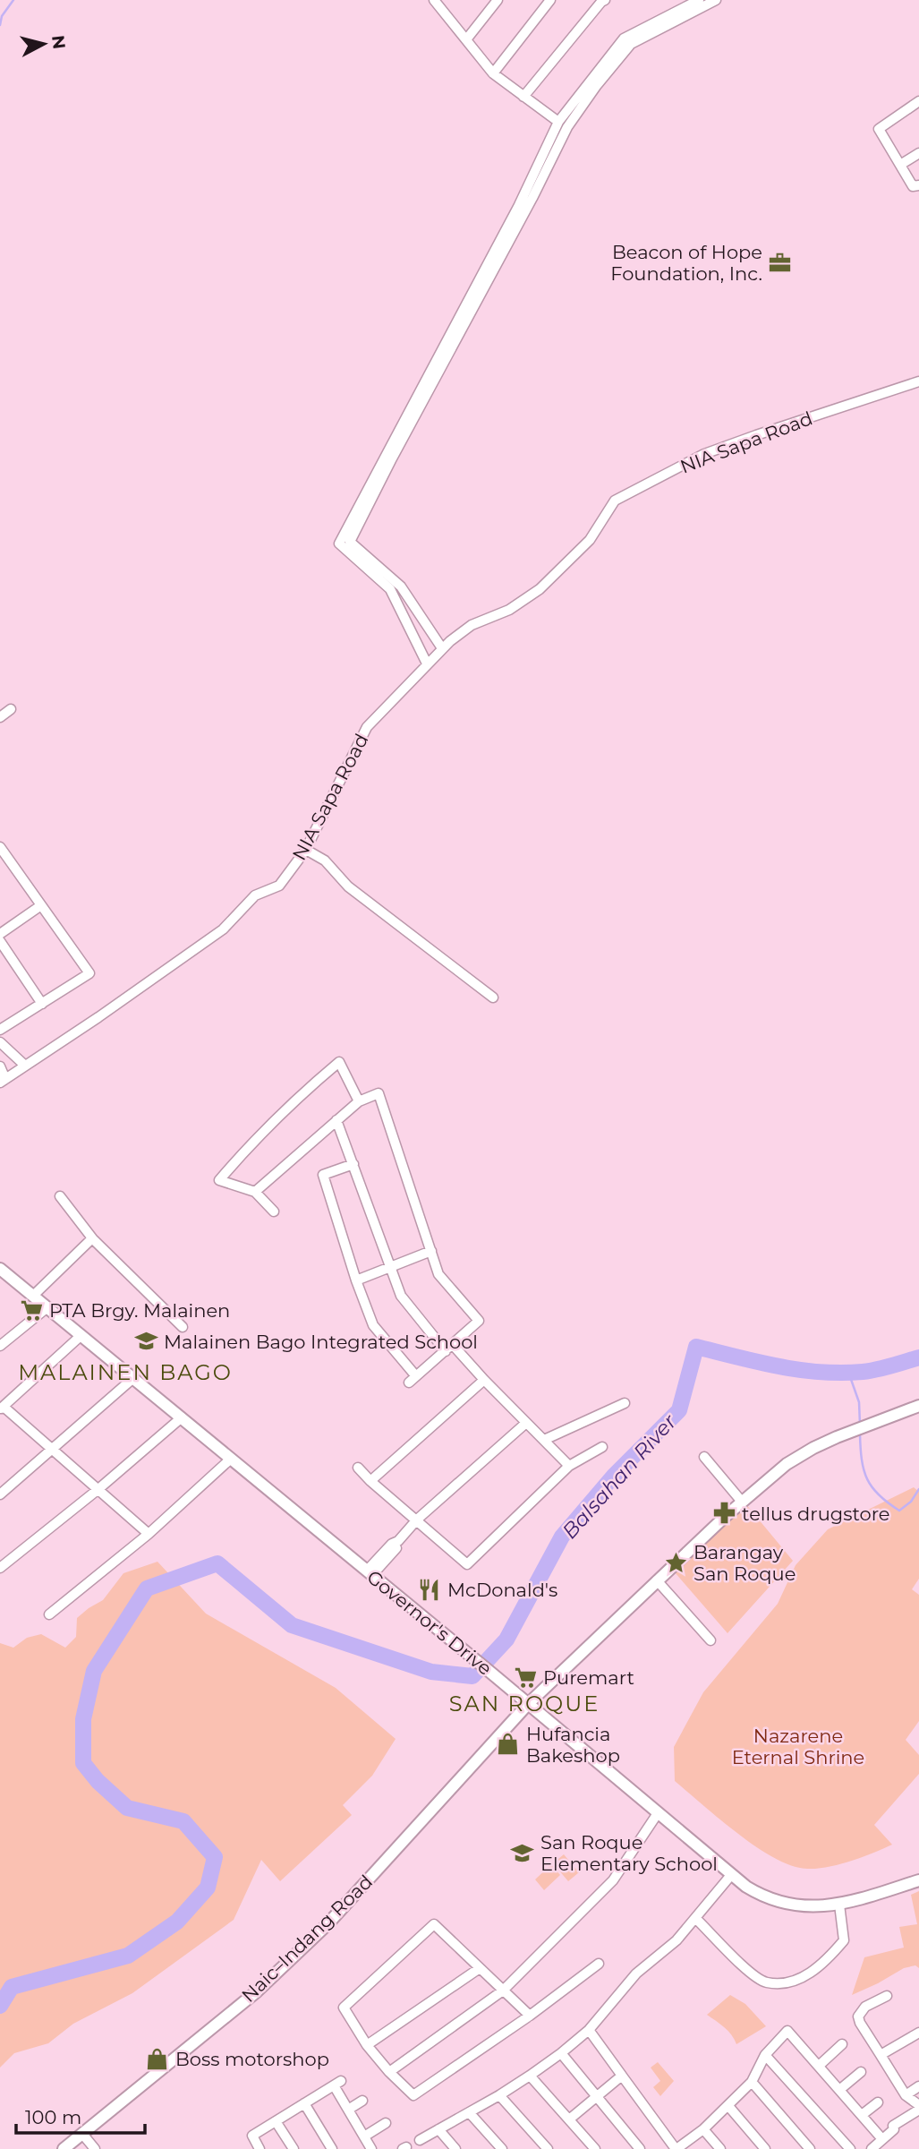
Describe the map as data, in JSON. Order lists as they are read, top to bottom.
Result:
{
  "streets": {
    "main road": ["Governor's Drive", "Naic–Indang Road"],
    "street": ["NIA Sapa Road"]
  },
  "crossings": [
    ["Governor's Drive", "Naic–Indang Road"]
  ],
  "districts": ["MALAINEN BAGO", "SAN ROQUE"],
  "water": ["Balsahan River"],
  "parks": ["Nazarene Eternal Shrine"],
  "places": {
    "office": ["Beacon of Hope Foundation, Inc."],
    "supermarket": ["PTA Brgy. Malainen", "Puremart"],
    "school or university": ["Malainen Bago Integrated School", "San Roque Elementary School"],
    "pharmacy": ["tellus drugstore"],
    "place": ["Barangay San Roque"],
    "restaurant": ["McDonald's"],
    "shop": ["Hufancia Bakeshop", "Boss motorshop"]
  },
  "scale_bar": "100 m",
  "north": "right"
}
